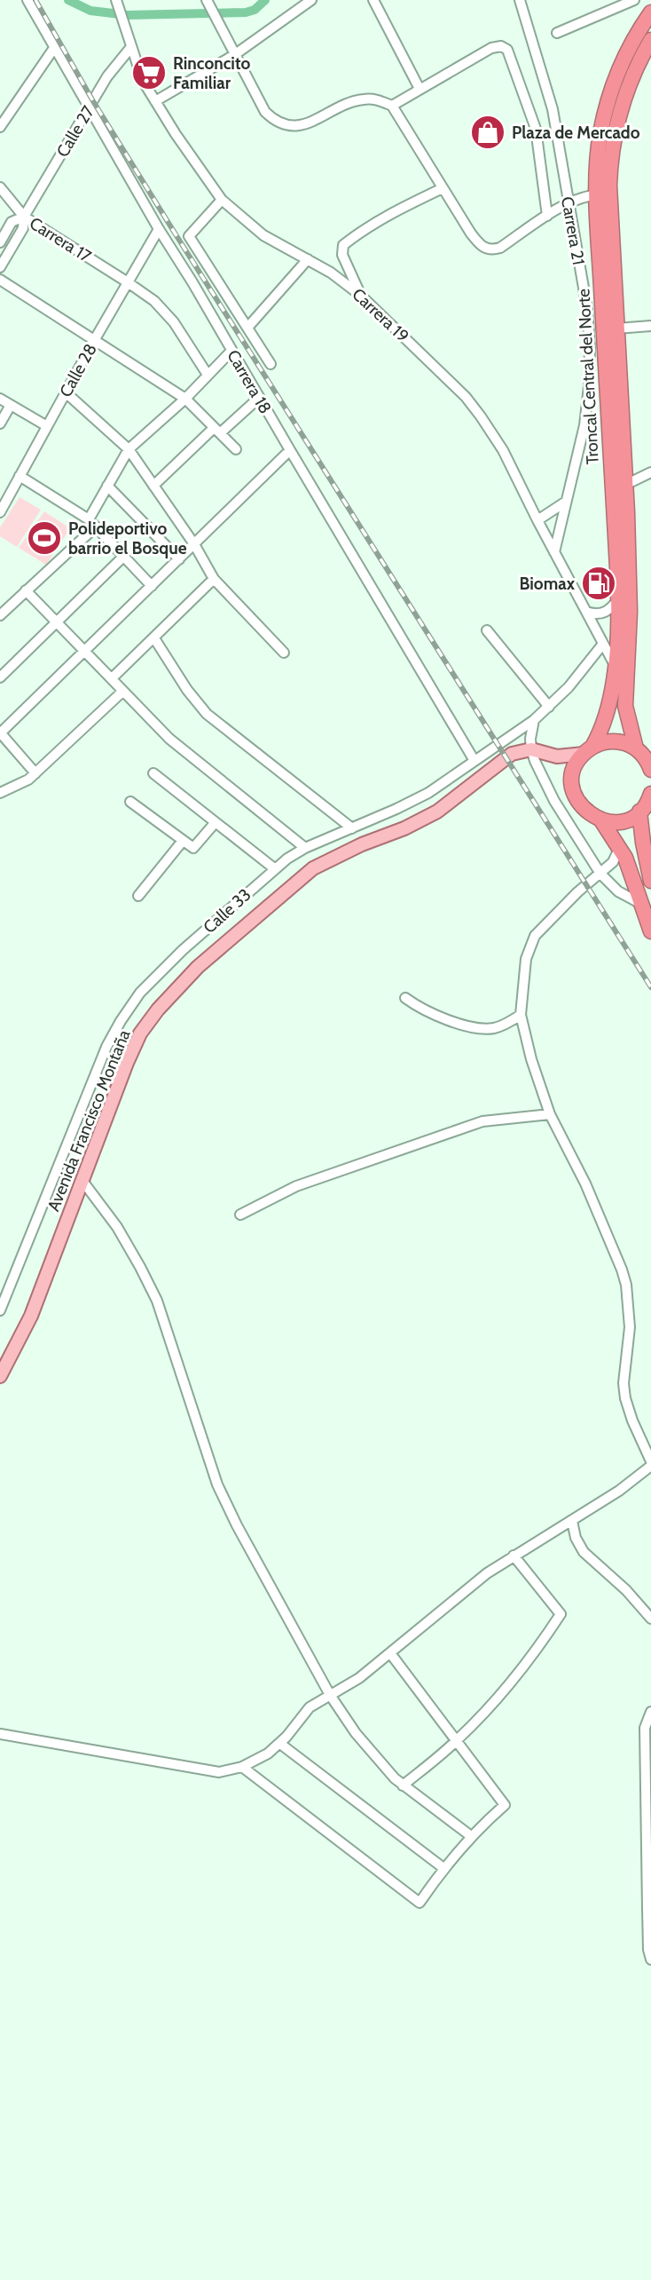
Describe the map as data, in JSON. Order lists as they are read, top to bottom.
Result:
{
  "streets": {
    "highway": ["Troncal Central del Norte"],
    "main road": ["Avenida Francisco Montaña"],
    "street": [
      "Calle 27",
      "Carrera 21",
      "Carrera 17",
      "Carrera 19",
      "Calle 28",
      "Carrera 18",
      "Calle 33"
    ]
  },
  "crossings": [
    ["Calle 27", "Carrera 17"],
    ["Calle 27", "Carrera 19"],
    ["Calle 27", "Carrera 18"],
    ["Carrera 21", "Carrera 19"],
    ["Carrera 17", "Calle 28"],
    ["Carrera 19", "Troncal Central del Norte"],
    ["Carrera 19", "Calle 33"],
    ["Calle 28", "Carrera 18"],
    ["Carrera 18", "Calle 33"]
  ],
  "places": {
    "supermarket": ["Rinconcito Familiar"],
    "shop": ["Plaza de Mercado"],
    "sports": ["Polideportivo barrio el Bosque"],
    "fuel station": ["Biomax"]
  }
}
